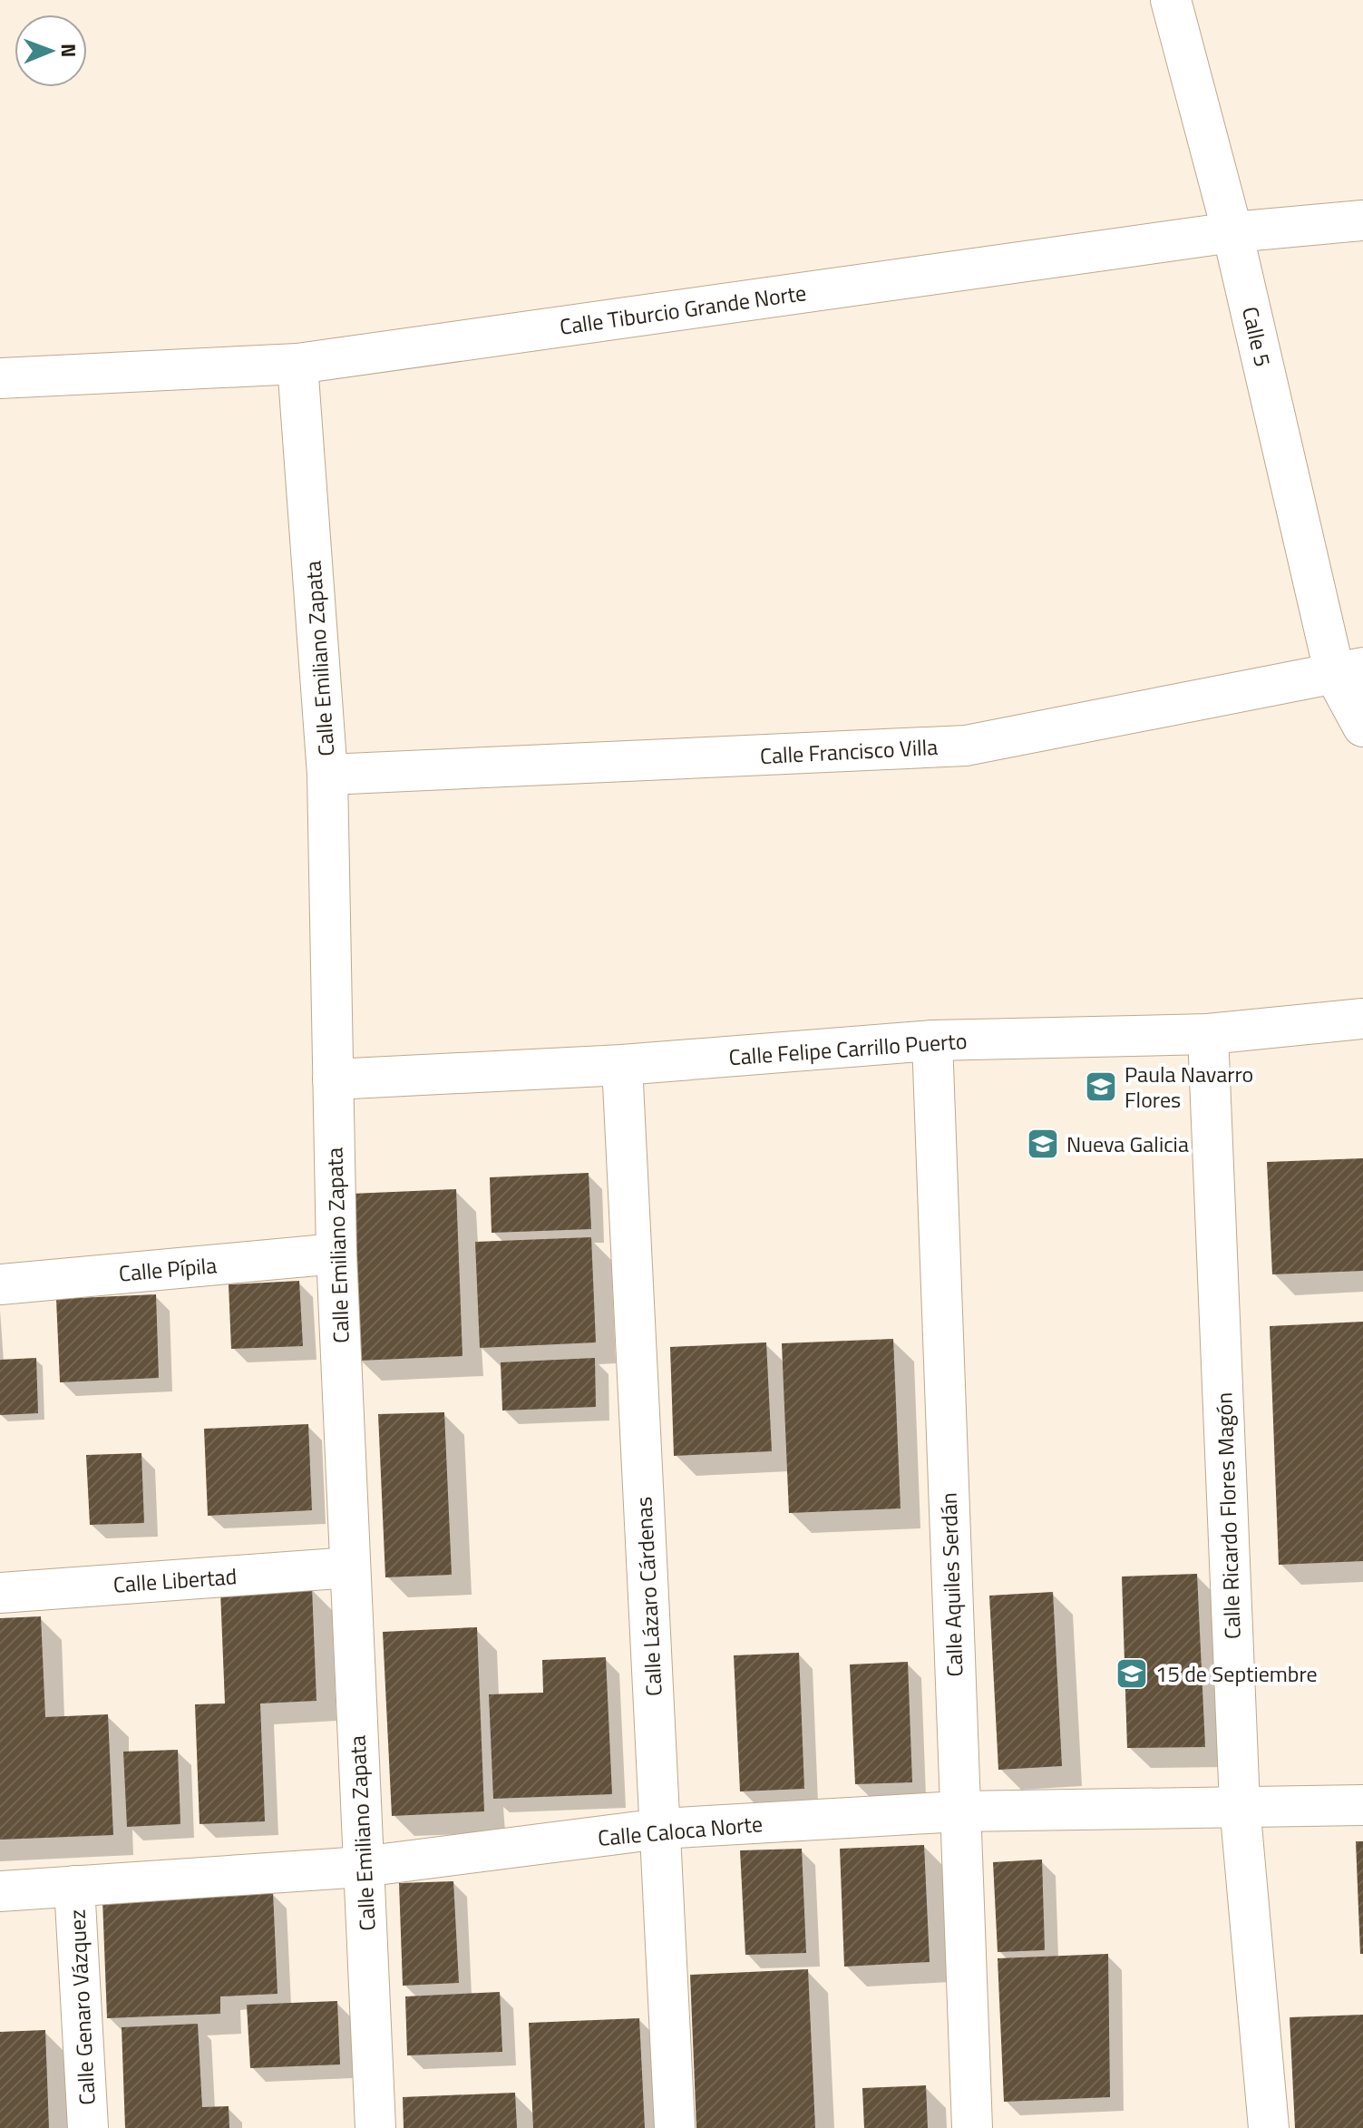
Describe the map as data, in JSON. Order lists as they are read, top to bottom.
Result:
{
  "streets": {
    "street": [
      "Calle Tiburcio Grande Norte",
      "Calle 5",
      "Calle Emiliano Zapata",
      "Calle Francisco Villa",
      "Calle Felipe Carrillo Puerto",
      "Calle Pípila",
      "Calle Ricardo Flores Magón",
      "Calle Libertad",
      "Calle Aquiles Serdán",
      "Calle Lázaro Cárdenas",
      "Calle Caloca Norte",
      "Calle Genaro Vázquez"
    ]
  },
  "crossings": [
    ["Calle Tiburcio Grande Norte", "Calle 5"],
    ["Calle Tiburcio Grande Norte", "Calle Emiliano Zapata"],
    ["Calle 5", "Calle Francisco Villa"],
    ["Calle Emiliano Zapata", "Calle Francisco Villa"],
    ["Calle Emiliano Zapata", "Calle Felipe Carrillo Puerto"],
    ["Calle Emiliano Zapata", "Calle Pípila"],
    ["Calle Emiliano Zapata", "Calle Libertad"],
    ["Calle Emiliano Zapata", "Calle Caloca Norte"],
    ["Calle Felipe Carrillo Puerto", "Calle Ricardo Flores Magón"],
    ["Calle Felipe Carrillo Puerto", "Calle Aquiles Serdán"],
    ["Calle Felipe Carrillo Puerto", "Calle Lázaro Cárdenas"],
    ["Calle Ricardo Flores Magón", "Calle Caloca Norte"],
    ["Calle Aquiles Serdán", "Calle Caloca Norte"],
    ["Calle Lázaro Cárdenas", "Calle Caloca Norte"],
    ["Calle Caloca Norte", "Calle Genaro Vázquez"]
  ],
  "places": {
    "school or university": ["Paula Navarro Flores", "Nueva Galicia", "15 de Septiembre"]
  },
  "north": "right"
}
